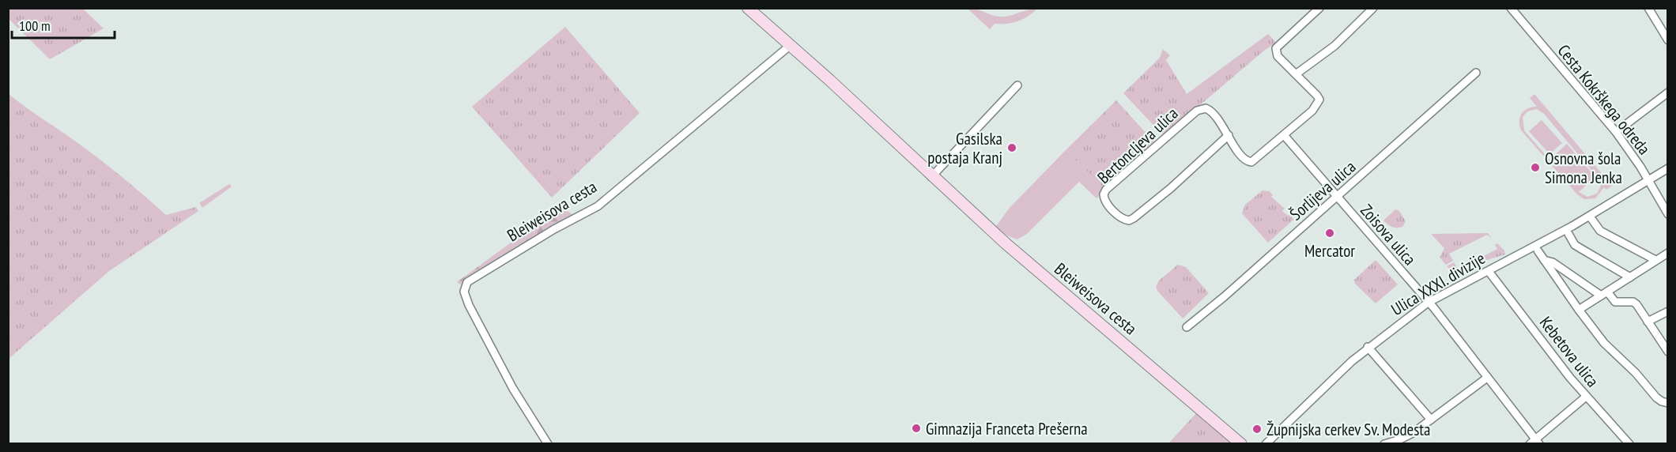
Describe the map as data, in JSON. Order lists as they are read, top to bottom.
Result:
{
  "streets": {
    "main road": ["Bleiweisova cesta"],
    "street": [
      "Cesta Kokrškega odreda",
      "Bertoncljeva ulica",
      "Šorlijeva ulica",
      "Zoisova ulica",
      "Ulica XXXI. divizije",
      "Kebetova ulica"
    ]
  },
  "crossings": [
    ["Cesta Kokrškega odreda", "Ulica XXXI. divizije"],
    ["Bertoncljeva ulica", "Zoisova ulica"],
    ["Šorlijeva ulica", "Zoisova ulica"],
    ["Zoisova ulica", "Ulica XXXI. divizije"]
  ],
  "places": [
    "Gasilska postaja Kranj",
    "Osnovna šola Simona Jenka",
    "Mercator",
    "Gimnazija Franceta Prešerna",
    "Župnijska cerkev Sv. Modesta"
  ],
  "scale_bar": "100 m"
}
